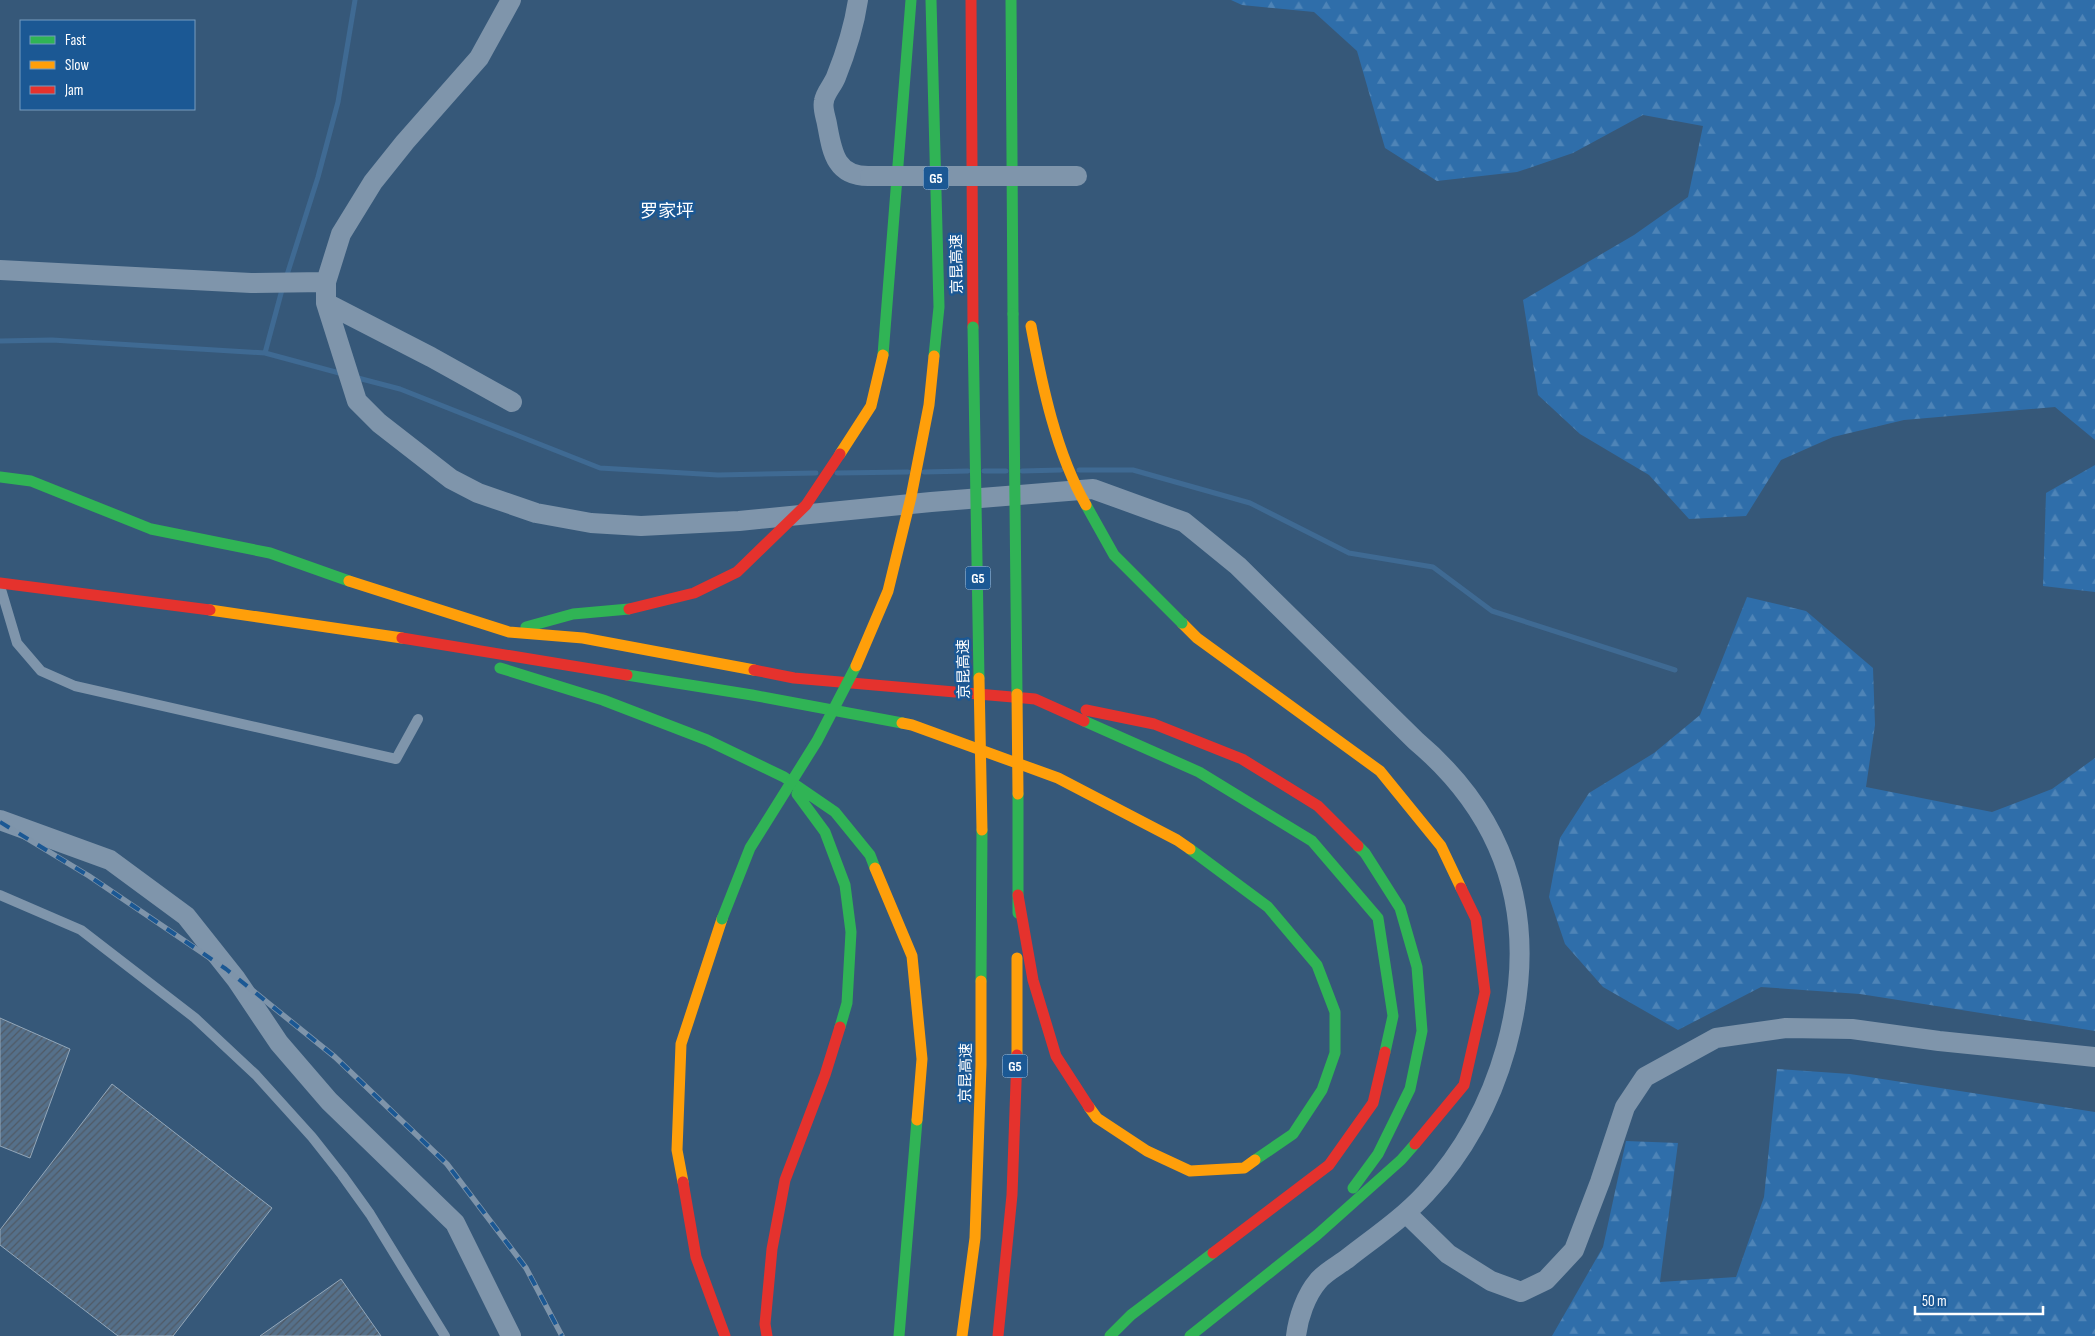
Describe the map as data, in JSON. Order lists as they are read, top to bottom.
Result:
{
  "streets": {
    "highway": ["G5", "京昆高速"]
  },
  "districts": ["罗家坪"],
  "legend": ["Fast", "Slow", "Jam"],
  "scale_bar": "50 m"
}
